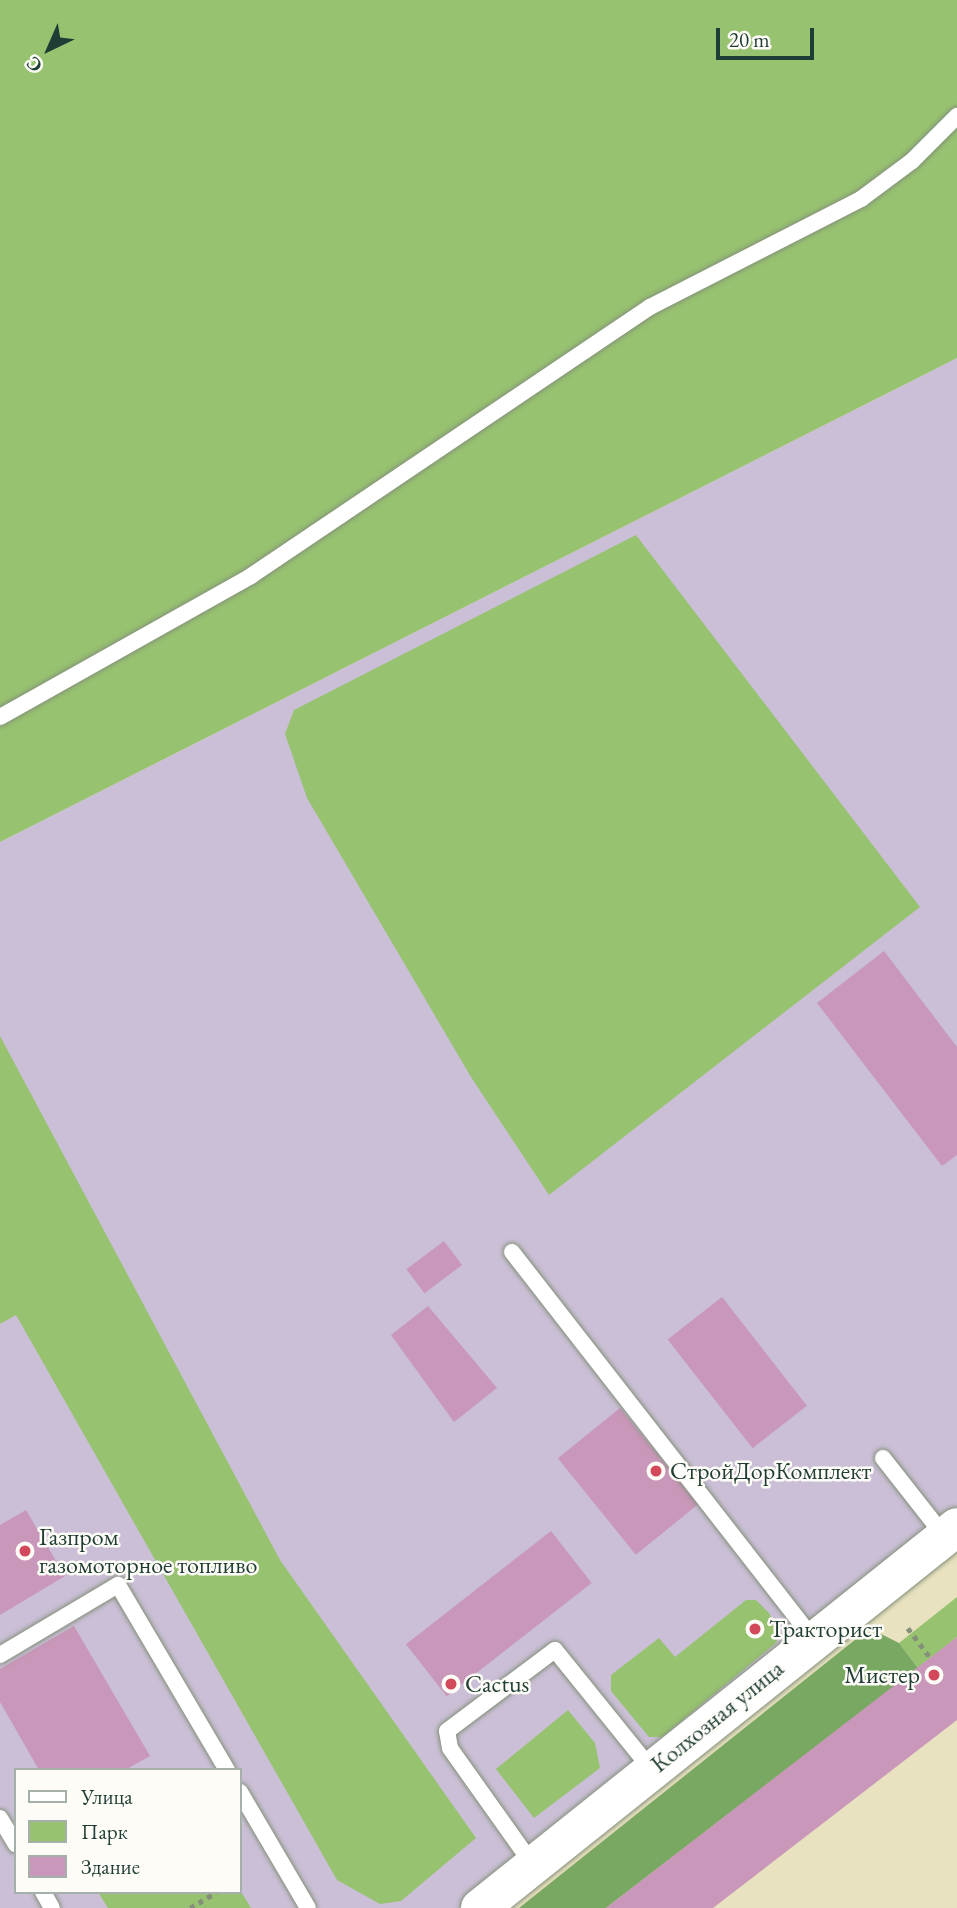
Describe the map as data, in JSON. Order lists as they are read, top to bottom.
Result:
{
  "streets": {
    "street": ["Колхозная улица"]
  },
  "places": [
    "СтройДорКомплект",
    "Газпром газомоторное топливо",
    "Тракторист",
    "Мистер",
    "Cactus"
  ],
  "legend": ["Улица", "Парк", "Здание"],
  "scale_bar": "20 m",
  "north": "bottom left"
}
